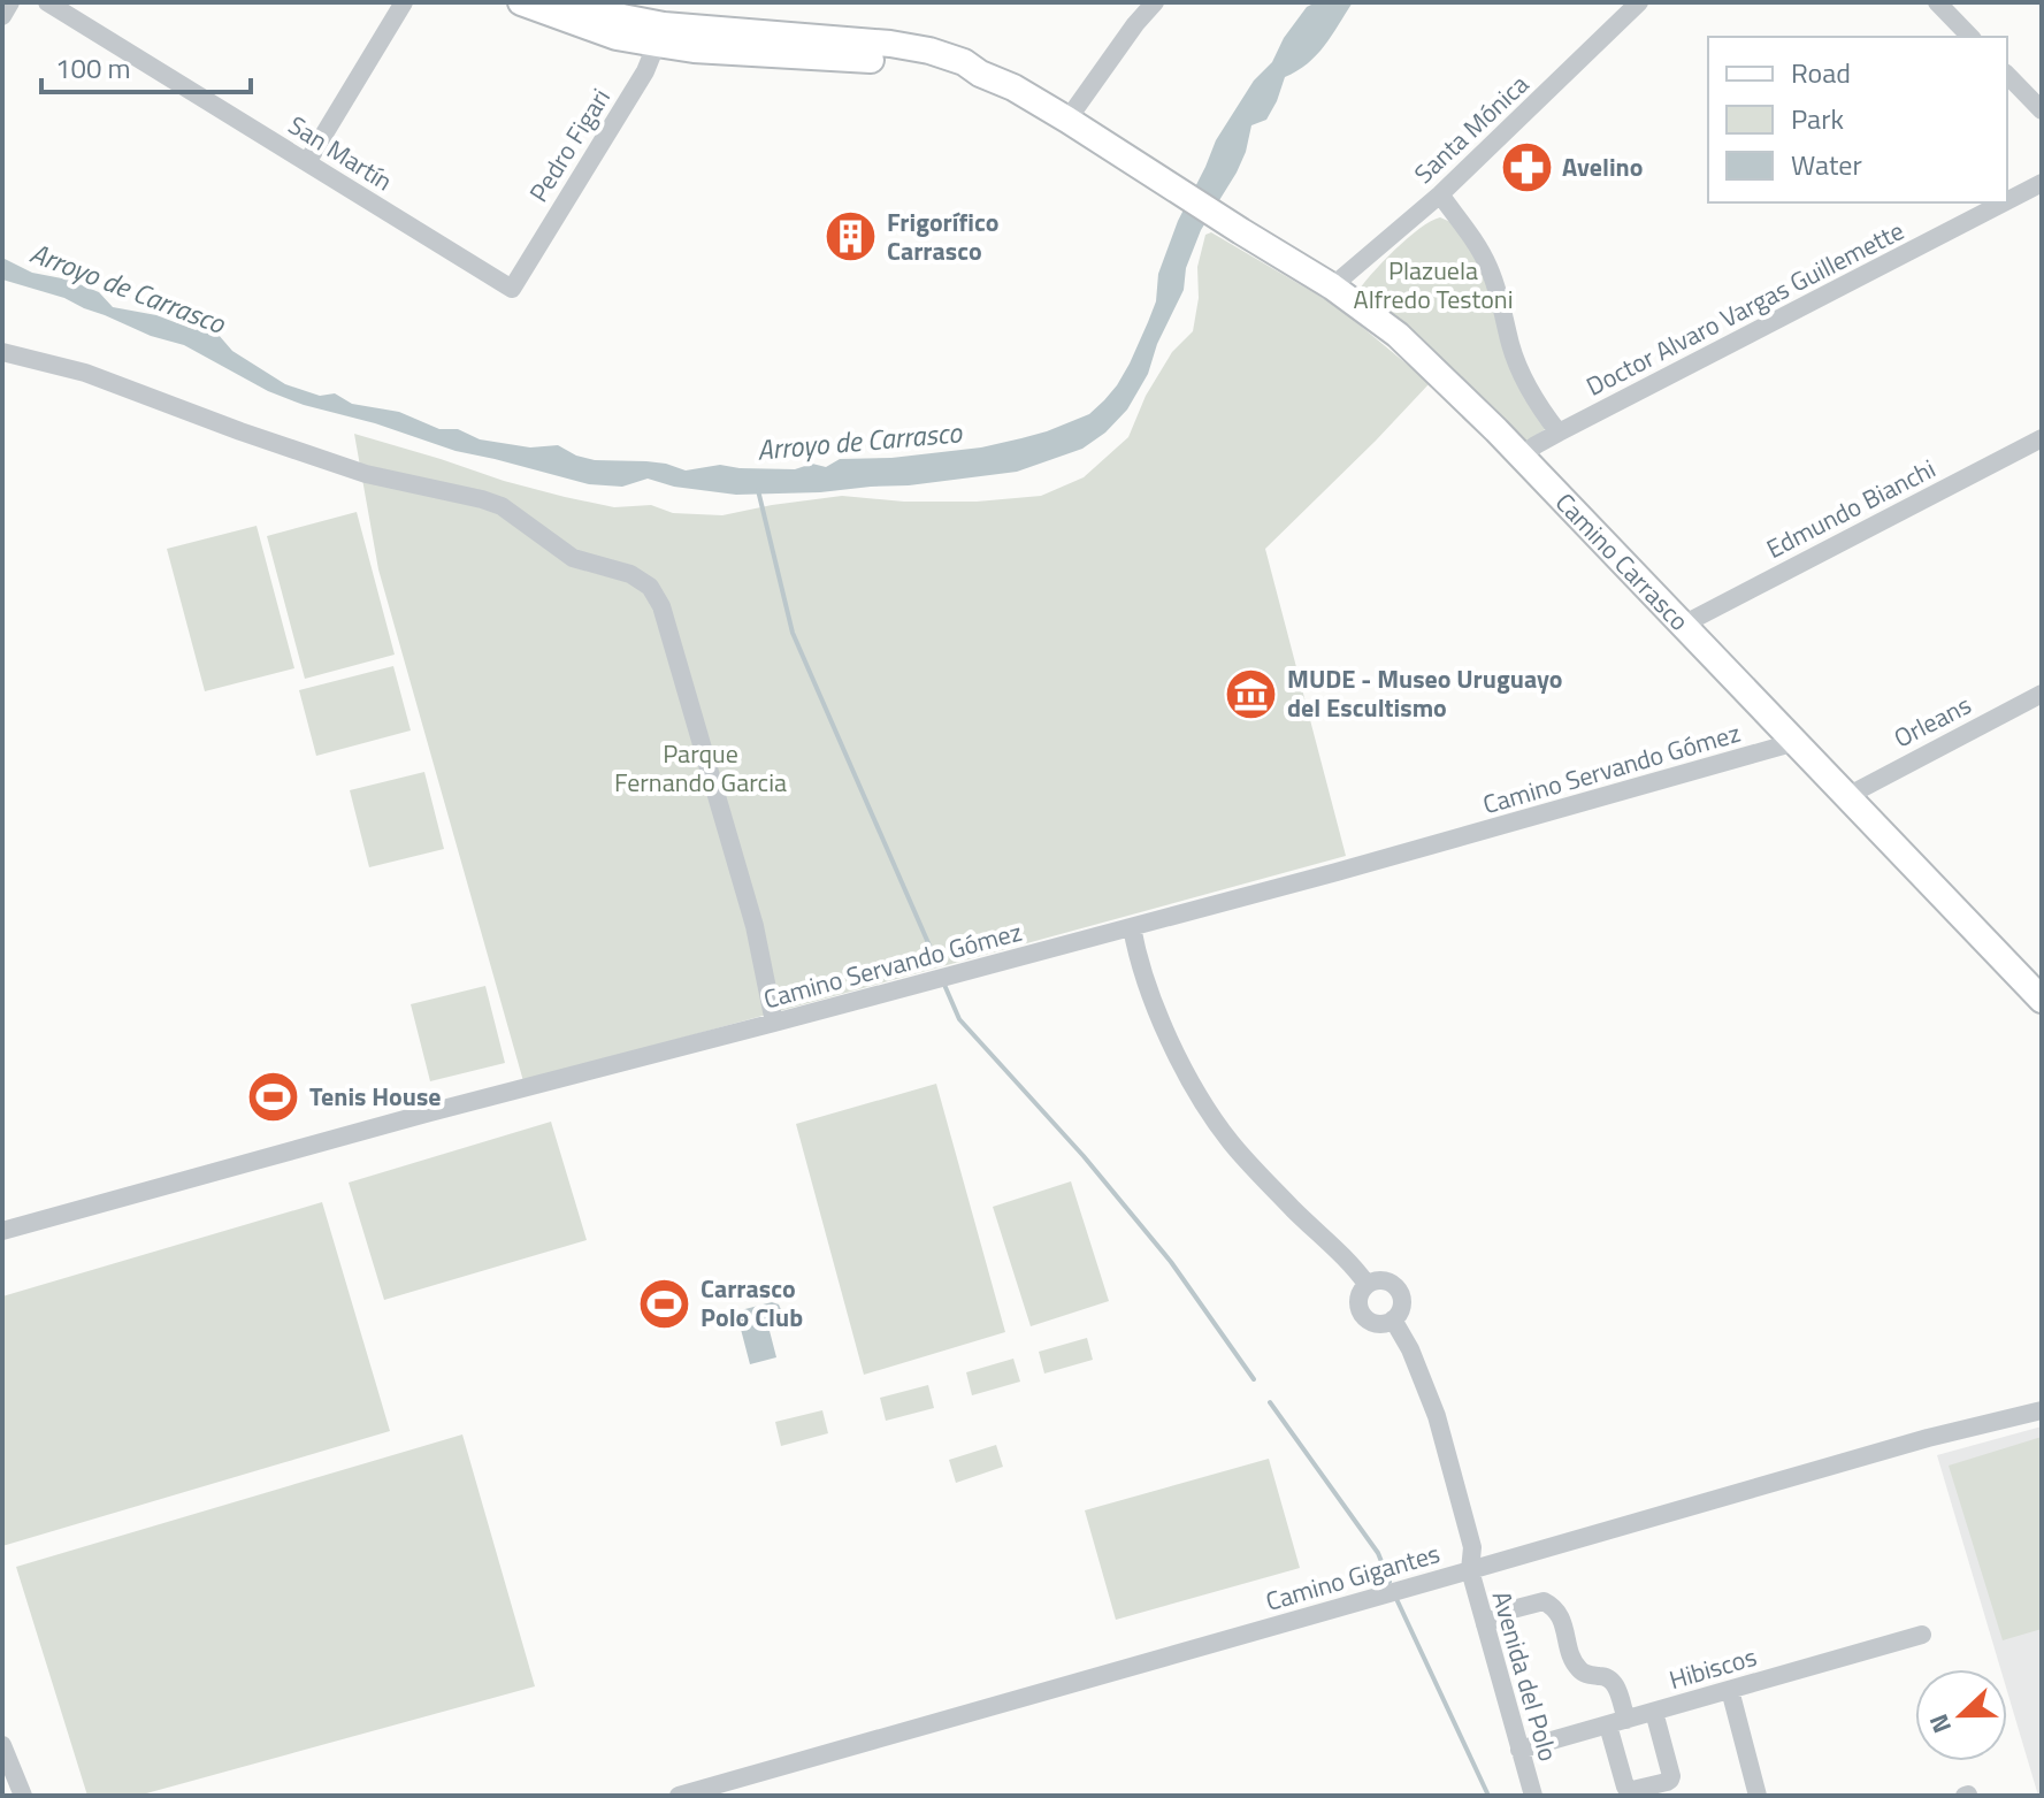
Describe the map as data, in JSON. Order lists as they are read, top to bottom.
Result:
{
  "streets": {
    "main road": ["Camino Carrasco"],
    "street": [
      "Santa Mónica",
      "Pedro Figari",
      "San Martín",
      "Doctor Alvaro Vargas Guillemette",
      "Edmundo Bianchi",
      "Orleans",
      "Camino Servando Gómez",
      "Camino Gigantes",
      "Hibiscos",
      "Avenida del Polo"
    ]
  },
  "crossings": [
    ["Santa Mónica", "Camino Carrasco"],
    ["Pedro Figari", "San Martín"],
    ["Pedro Figari", "Camino Carrasco"],
    ["Doctor Alvaro Vargas Guillemette", "Camino Carrasco"],
    ["Edmundo Bianchi", "Camino Carrasco"],
    ["Camino Carrasco", "Orleans"],
    ["Camino Carrasco", "Camino Servando Gómez"],
    ["Camino Gigantes", "Avenida del Polo"],
    ["Hibiscos", "Avenida del Polo"]
  ],
  "water": ["Arroyo de Carrasco"],
  "parks": ["Plazuela Alfredo Testoni", "Parque Fernando Garcia"],
  "places": {
    "pharmacy": ["Avelino"],
    "building": ["Frigorífico Carrasco"],
    "museum": ["MUDE - Museo Uruguayo del Escultismo"],
    "sports": ["Tenis House", "Carrasco Polo Club"]
  },
  "legend": ["Road", "Park", "Water"],
  "scale_bar": "100 m",
  "north": "left"
}
